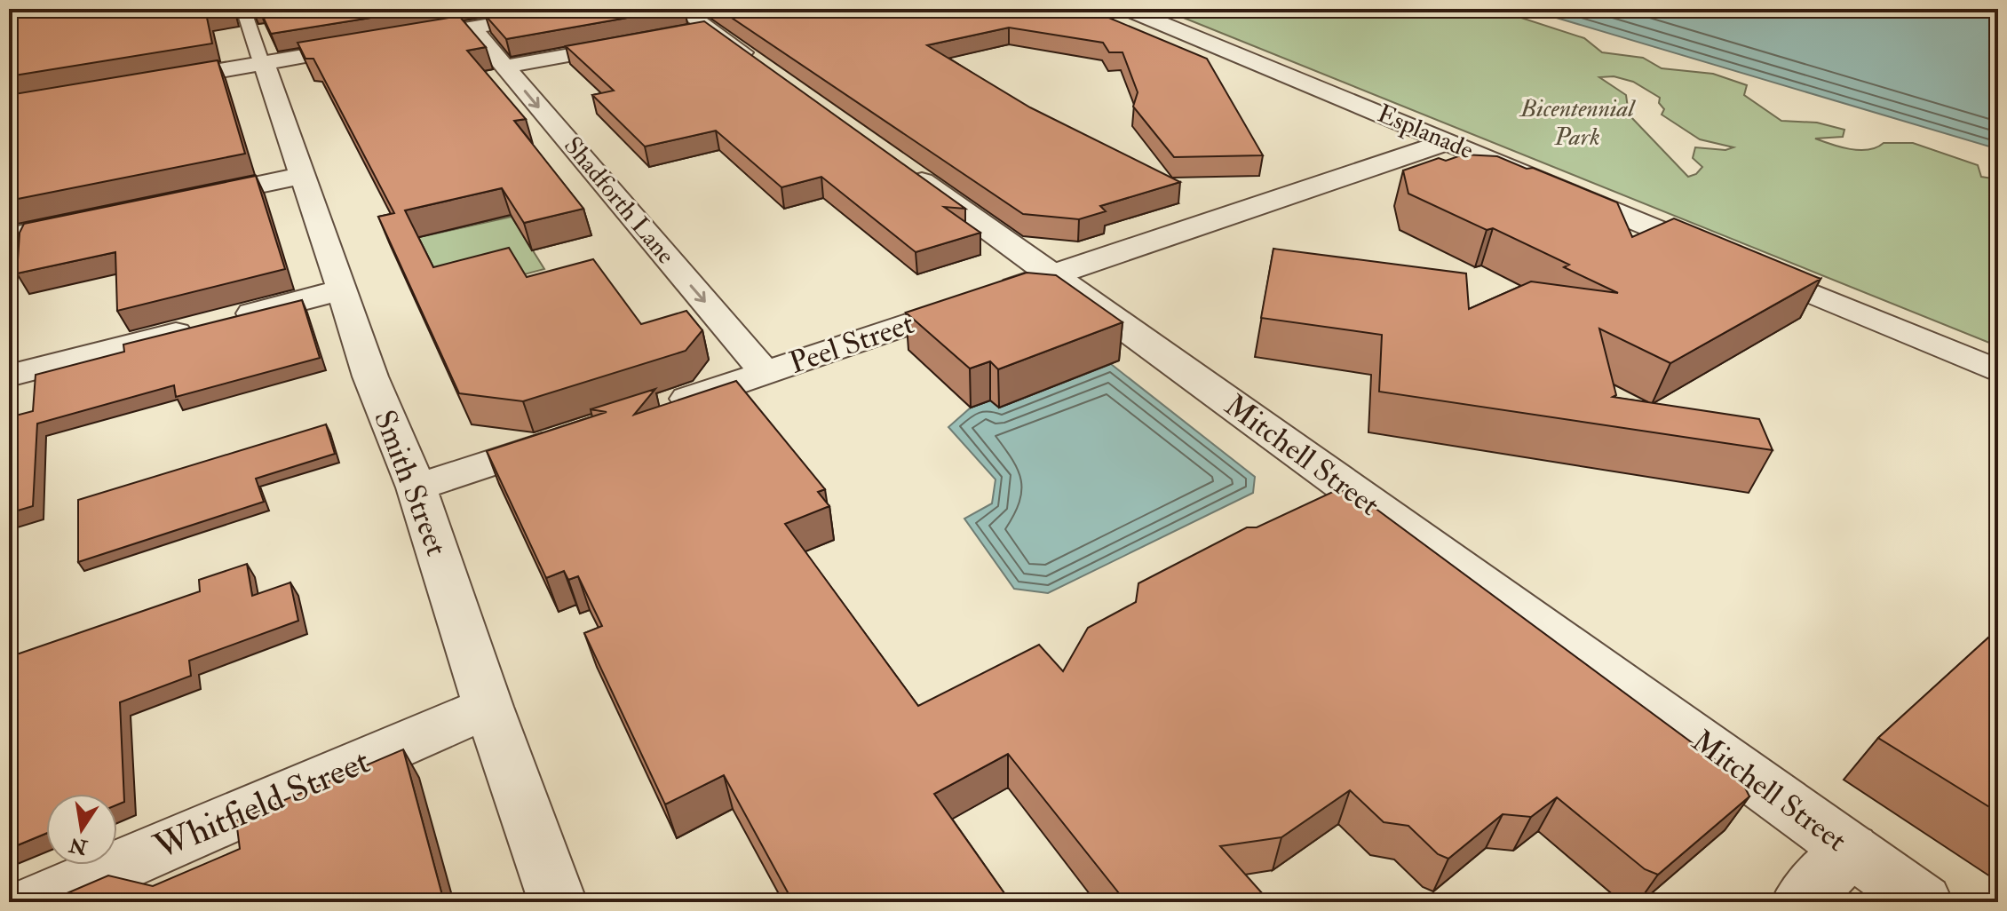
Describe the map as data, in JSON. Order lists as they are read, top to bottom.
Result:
{
  "streets": {
    "street": [
      "Esplanade",
      "Shadforth Lane",
      "Peel Street",
      "Mitchell Street",
      "Smith Street",
      "Whitfield Street"
    ]
  },
  "crossings": [
    ["Esplanade", "Peel Street"],
    ["Shadforth Lane", "Peel Street"],
    ["Peel Street", "Mitchell Street"],
    ["Smith Street", "Whitfield Street"]
  ],
  "one_way": ["Shadforth Lane"],
  "parks": ["Bicentennial Park"],
  "north": "bottom"
}
